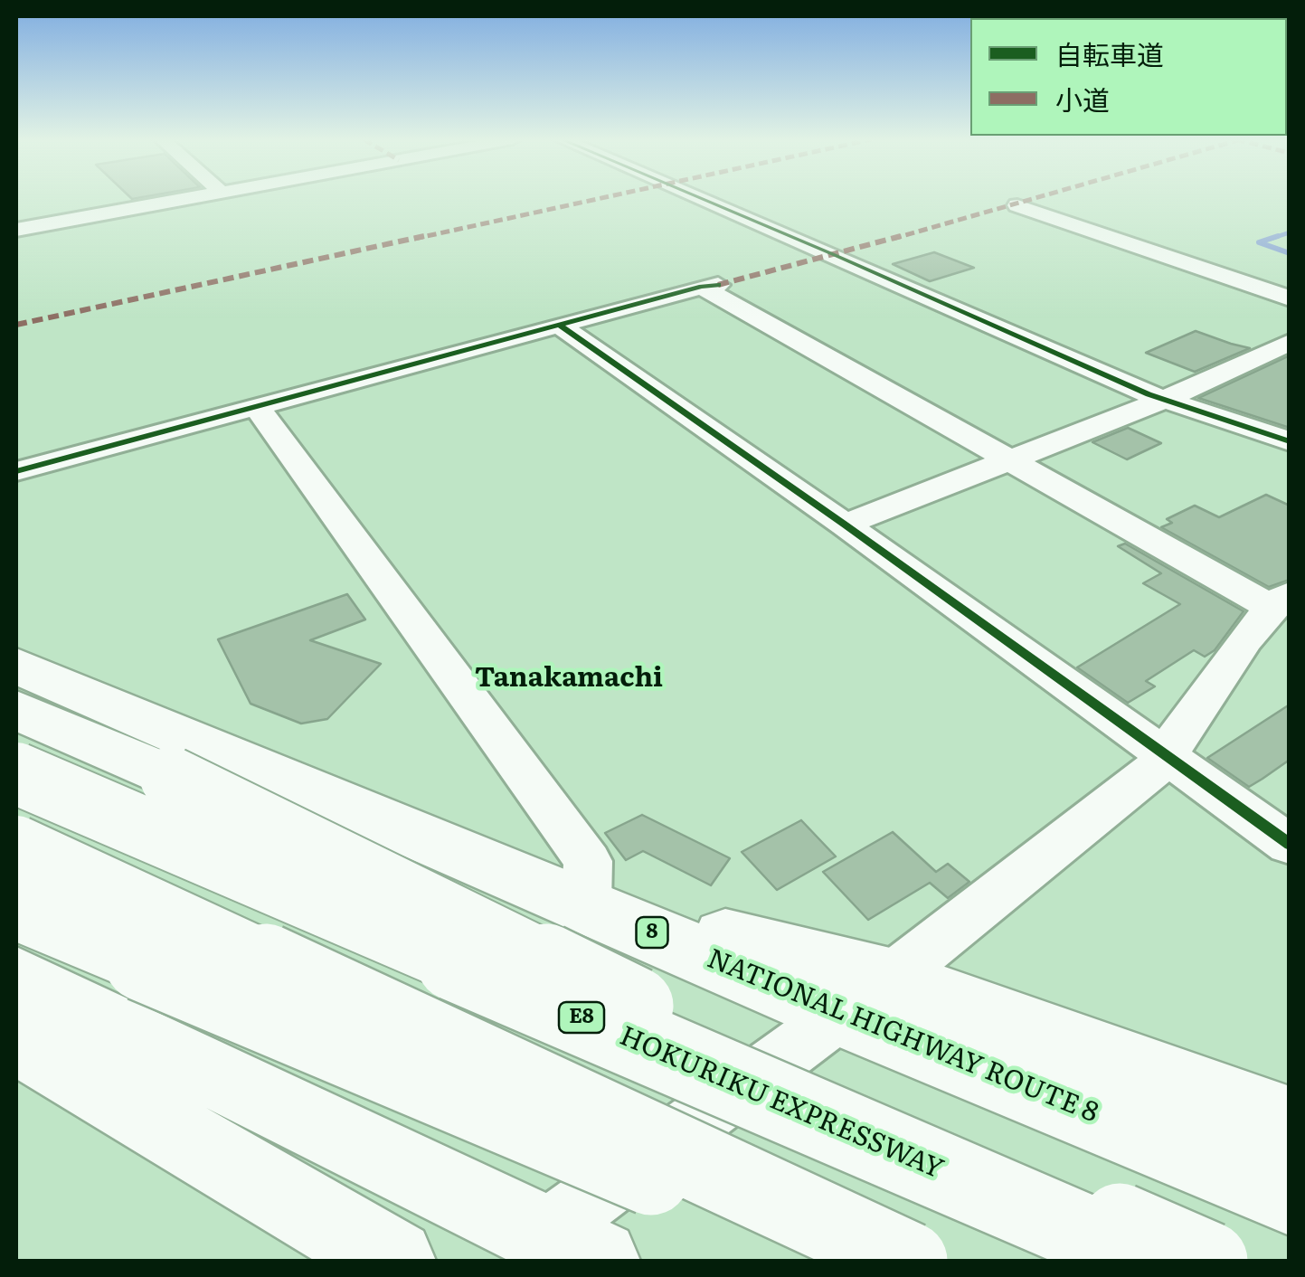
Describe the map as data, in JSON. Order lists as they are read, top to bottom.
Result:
{
  "streets": {
    "highway": ["E8", "NATIONAL HIGHWAY ROUTE 8", "HOKURIKU EXPRESSWAY"]
  },
  "districts": ["Tanakamachi"],
  "legend": ["自転車道", "小道"]
}
